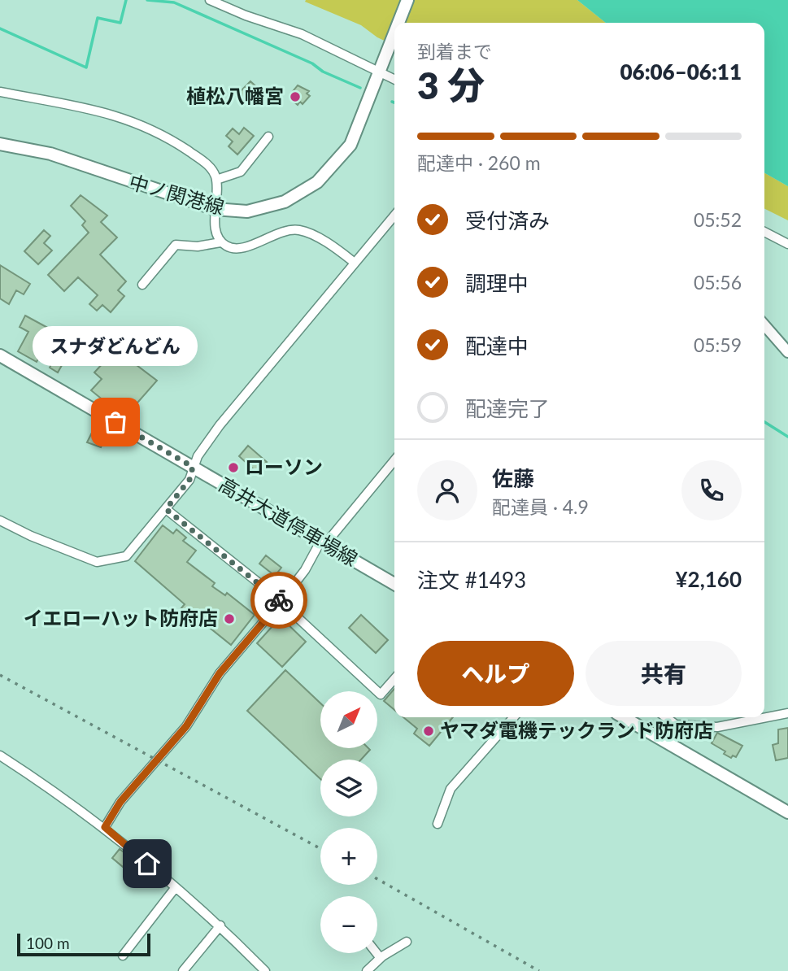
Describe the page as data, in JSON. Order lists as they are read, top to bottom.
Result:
{
  "streets": {
    "main road": ["中ノ関港線", "高井大道停車場線"]
  },
  "places": [
    "植松八幡宮",
    "スナダどんどん",
    "ローソン",
    "イエローハット防府店",
    "ヤマダ電機テックランド防府店"
  ],
  "scale_bar": "100 m",
  "north": "top right",
  "page": {
    "heading": ["3 分", "到着まで", "06:06–06:11"],
    "panel": [
      "佐藤",
      "配達員 · 4.9",
      "注文 #1493",
      "¥2,160"
    ],
    "bar": "配達中 · 260 m",
    "list": [
      ["受付済み", "05:52"],
      ["調理中", "05:56"],
      ["配達中", "05:59"],
      "配達完了"
    ],
    "bubble": "スナダどんどん",
    "buttons": ["ヘルプ", "共有"],
    "map_buttons": ["+", "−"],
    "scale": "100 m"
  }
}
